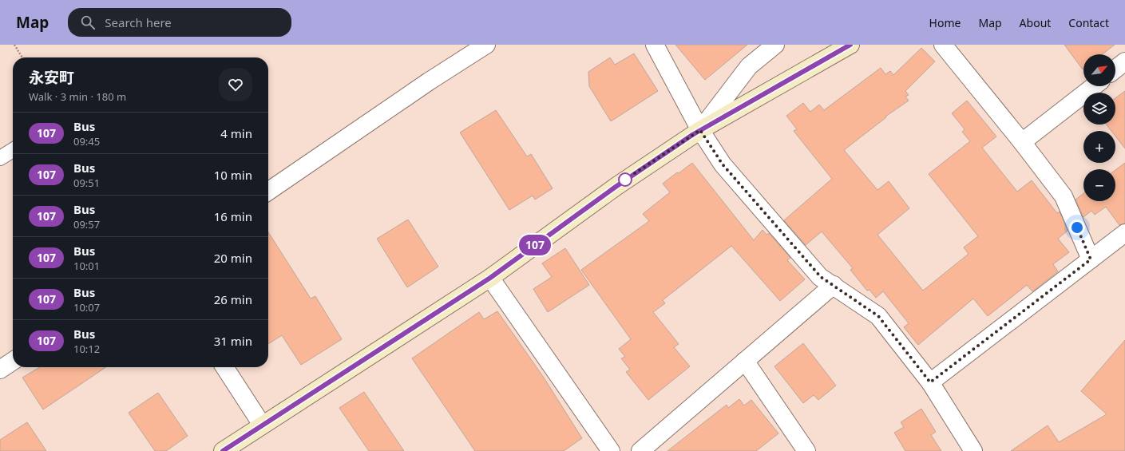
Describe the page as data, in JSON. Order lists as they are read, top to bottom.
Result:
{
  "lines": ["bus line 107"],
  "north": "top right",
  "page": {
    "header": "Map",
    "search": "Search here",
    "nav": [
      "Home",
      "Map",
      "About",
      "Contact"
    ],
    "on_map": "107",
    "map_buttons": ["+", "−"],
    "heading": ["永安町", "Walk · 3 min · 180 m"],
    "list": [
      {
        "mark": "107",
        "name": "Bus",
        "note": "09:45",
        "value": "4 min"
      },
      {
        "mark": "107",
        "name": "Bus",
        "note": "09:51",
        "value": "10 min"
      },
      {
        "mark": "107",
        "name": "Bus",
        "note": "09:57",
        "value": "16 min"
      },
      {
        "mark": "107",
        "name": "Bus",
        "note": "10:01",
        "value": "20 min"
      },
      {
        "mark": "107",
        "name": "Bus",
        "note": "10:07",
        "value": "26 min"
      },
      {
        "mark": "107",
        "name": "Bus",
        "note": "10:12",
        "value": "31 min"
      }
    ]
  }
}
